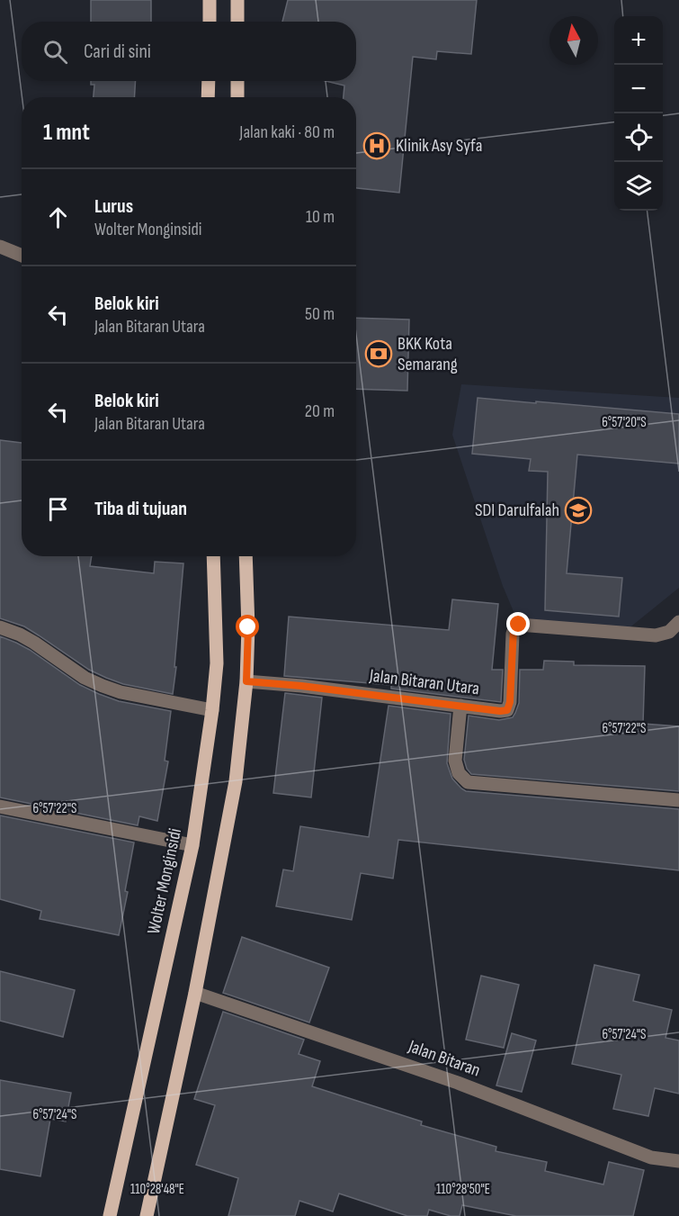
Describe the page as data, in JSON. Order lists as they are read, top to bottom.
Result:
{
  "streets": {
    "main road": ["Wolter Monginsidi"],
    "street": ["Jalan Bitaran Utara", "Jalan Bitaran"]
  },
  "places": {
    "hospital": ["Klinik Asy Syfa"],
    "bank": ["BKK Kota Semarang"],
    "school or university": ["SDI Darulfalah"]
  },
  "north": "top",
  "page": {
    "map_buttons": ["+", "−"],
    "search": "Cari di sini",
    "heading": ["1 mnt", "Jalan kaki · 80 m"],
    "list": [
      ["Lurus", "Wolter Monginsidi", "10 m"],
      ["Belok kiri", "Jalan Bitaran Utara", "50 m"],
      ["Belok kiri", "Jalan Bitaran Utara", "20 m"],
      "Tiba di tujuan"
    ]
  },
  "coordinates": [
    "6°57'20\"S",
    "6°57'22\"S",
    "6°57'24\"S",
    "110°28'48\"E",
    "110°28'50\"E"
  ]
}
